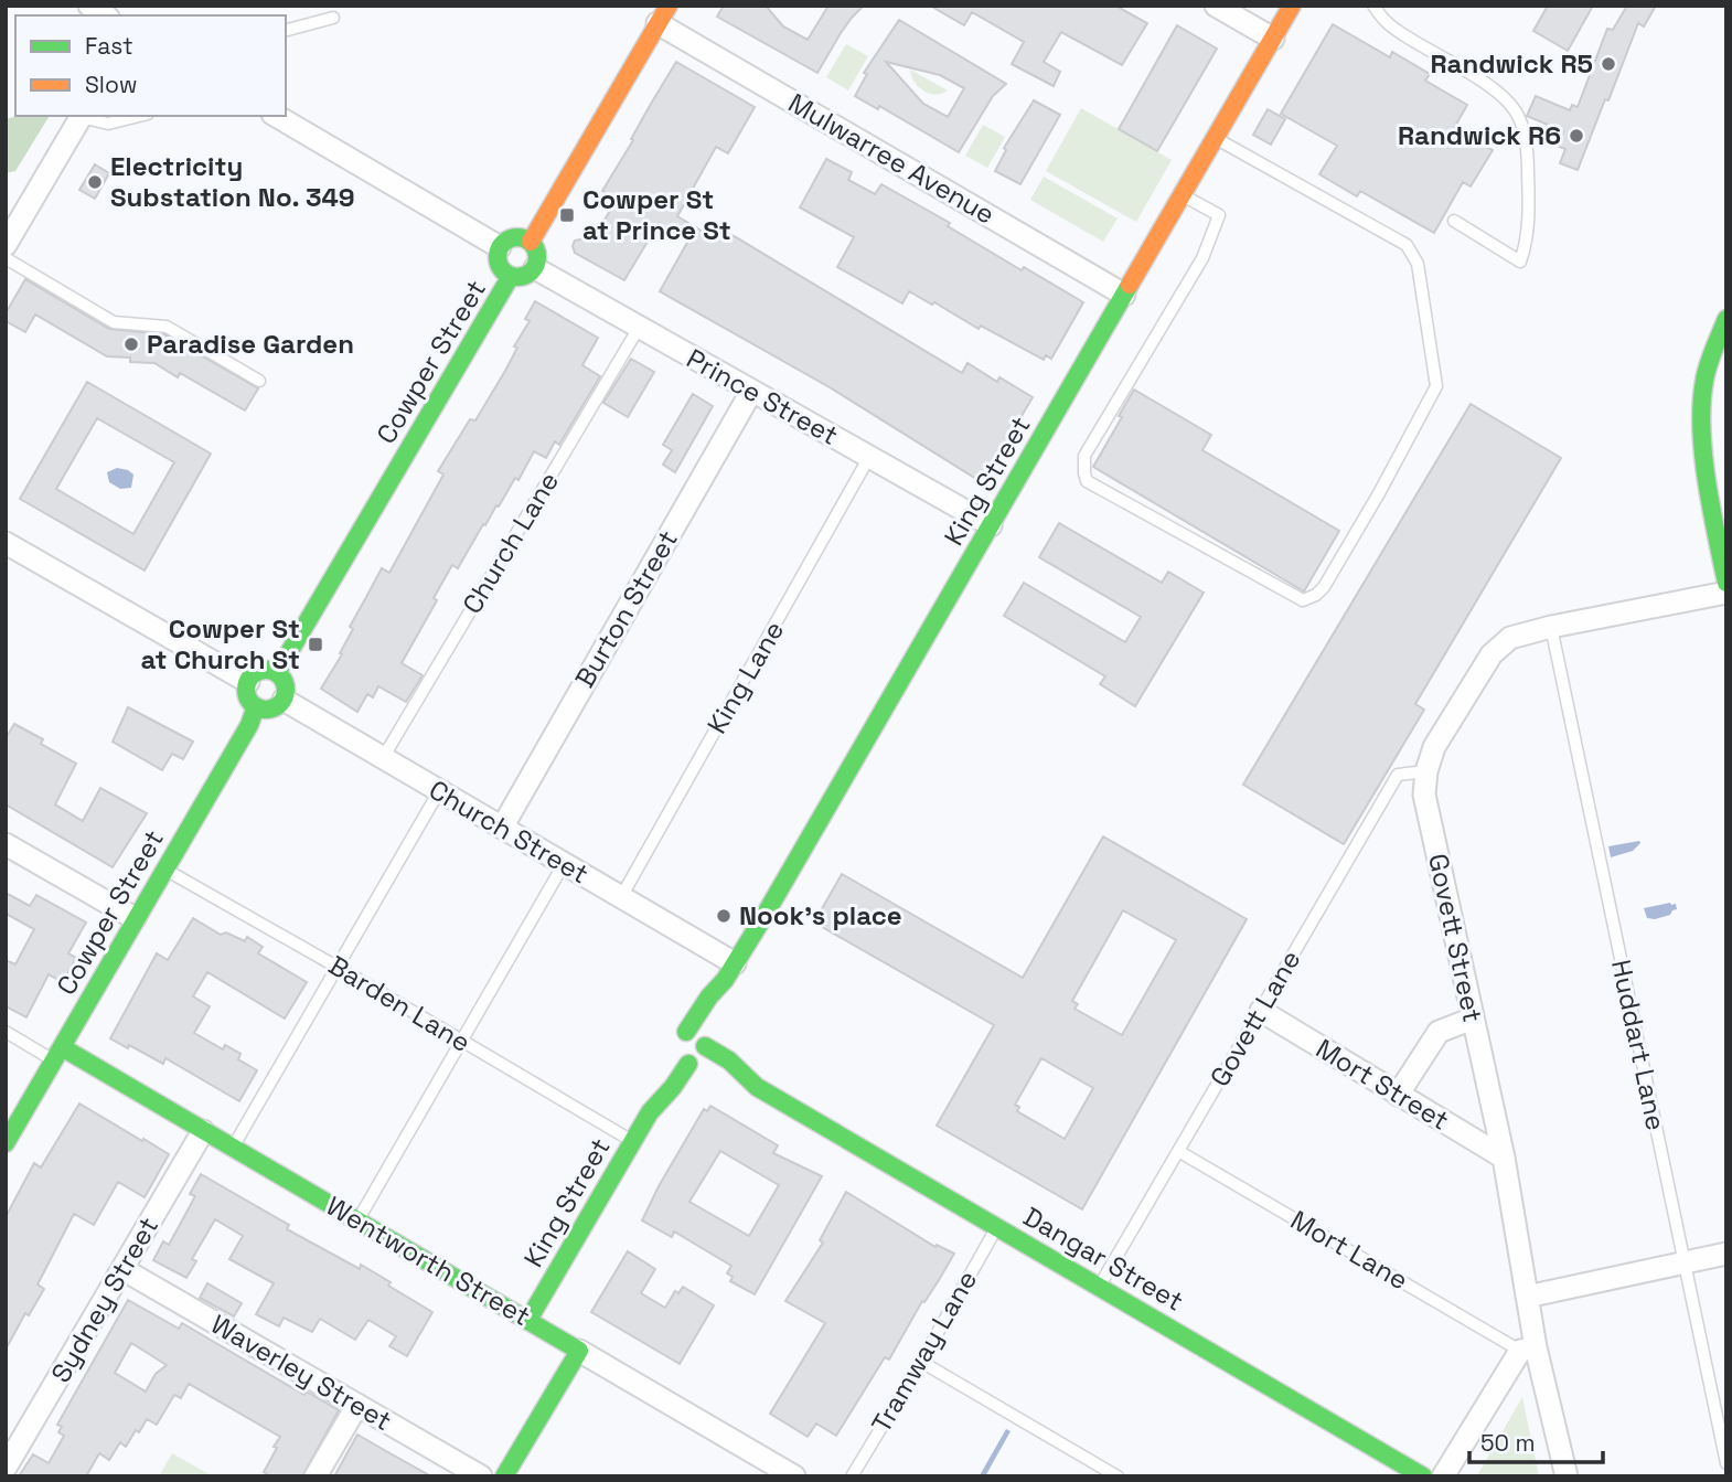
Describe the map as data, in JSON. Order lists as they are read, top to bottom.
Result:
{
  "streets": {
    "street": [
      "Mulwarree Avenue",
      "Cowper Street",
      "Prince Street",
      "King Street",
      "Burton Street",
      "Church Street",
      "Govett Street",
      "Mort Street",
      "Dangar Street",
      "Wentworth Street",
      "Sydney Street",
      "Waverley Street"
    ],
    "lane": [
      "Church Lane",
      "King Lane",
      "Barden Lane",
      "Govett Lane",
      "Huddart Lane",
      "Mort Lane",
      "Tramway Lane"
    ]
  },
  "crossings": [
    ["Mulwarree Avenue", "King Street"],
    ["Cowper Street", "Prince Street"],
    ["Cowper Street", "Church Street"],
    ["Cowper Street", "Barden Lane"],
    ["Cowper Street", "Wentworth Street"],
    ["Prince Street", "King Street"],
    ["Prince Street", "Church Lane"],
    ["Prince Street", "Burton Street"],
    ["Prince Street", "King Lane"],
    ["King Street", "Church Street"],
    ["King Street", "Barden Lane"],
    ["King Street", "Dangar Street"],
    ["King Street", "Wentworth Street"],
    ["Church Lane", "Church Street"],
    ["Burton Street", "Church Street"],
    ["King Lane", "Church Street"],
    ["Govett Street", "Govett Lane"],
    ["Govett Street", "Huddart Lane"],
    ["Govett Street", "Mort Street"],
    ["Govett Street", "Mort Lane"],
    ["Govett Lane", "Mort Street"],
    ["Govett Lane", "Mort Lane"],
    ["Govett Lane", "Dangar Street"],
    ["Dangar Street", "Tramway Lane"],
    ["Wentworth Street", "Sydney Street"],
    ["Sydney Street", "Waverley Street"]
  ],
  "places": {
    "other": [
      "Randwick R5",
      "Randwick R6",
      "Electricity Substation No. 349",
      "Paradise Garden",
      "Nook's place"
    ],
    "transit": ["Cowper St at Prince St", "Cowper St at Church St"]
  },
  "legend": ["Fast", "Slow"],
  "scale_bar": "50 m"
}
